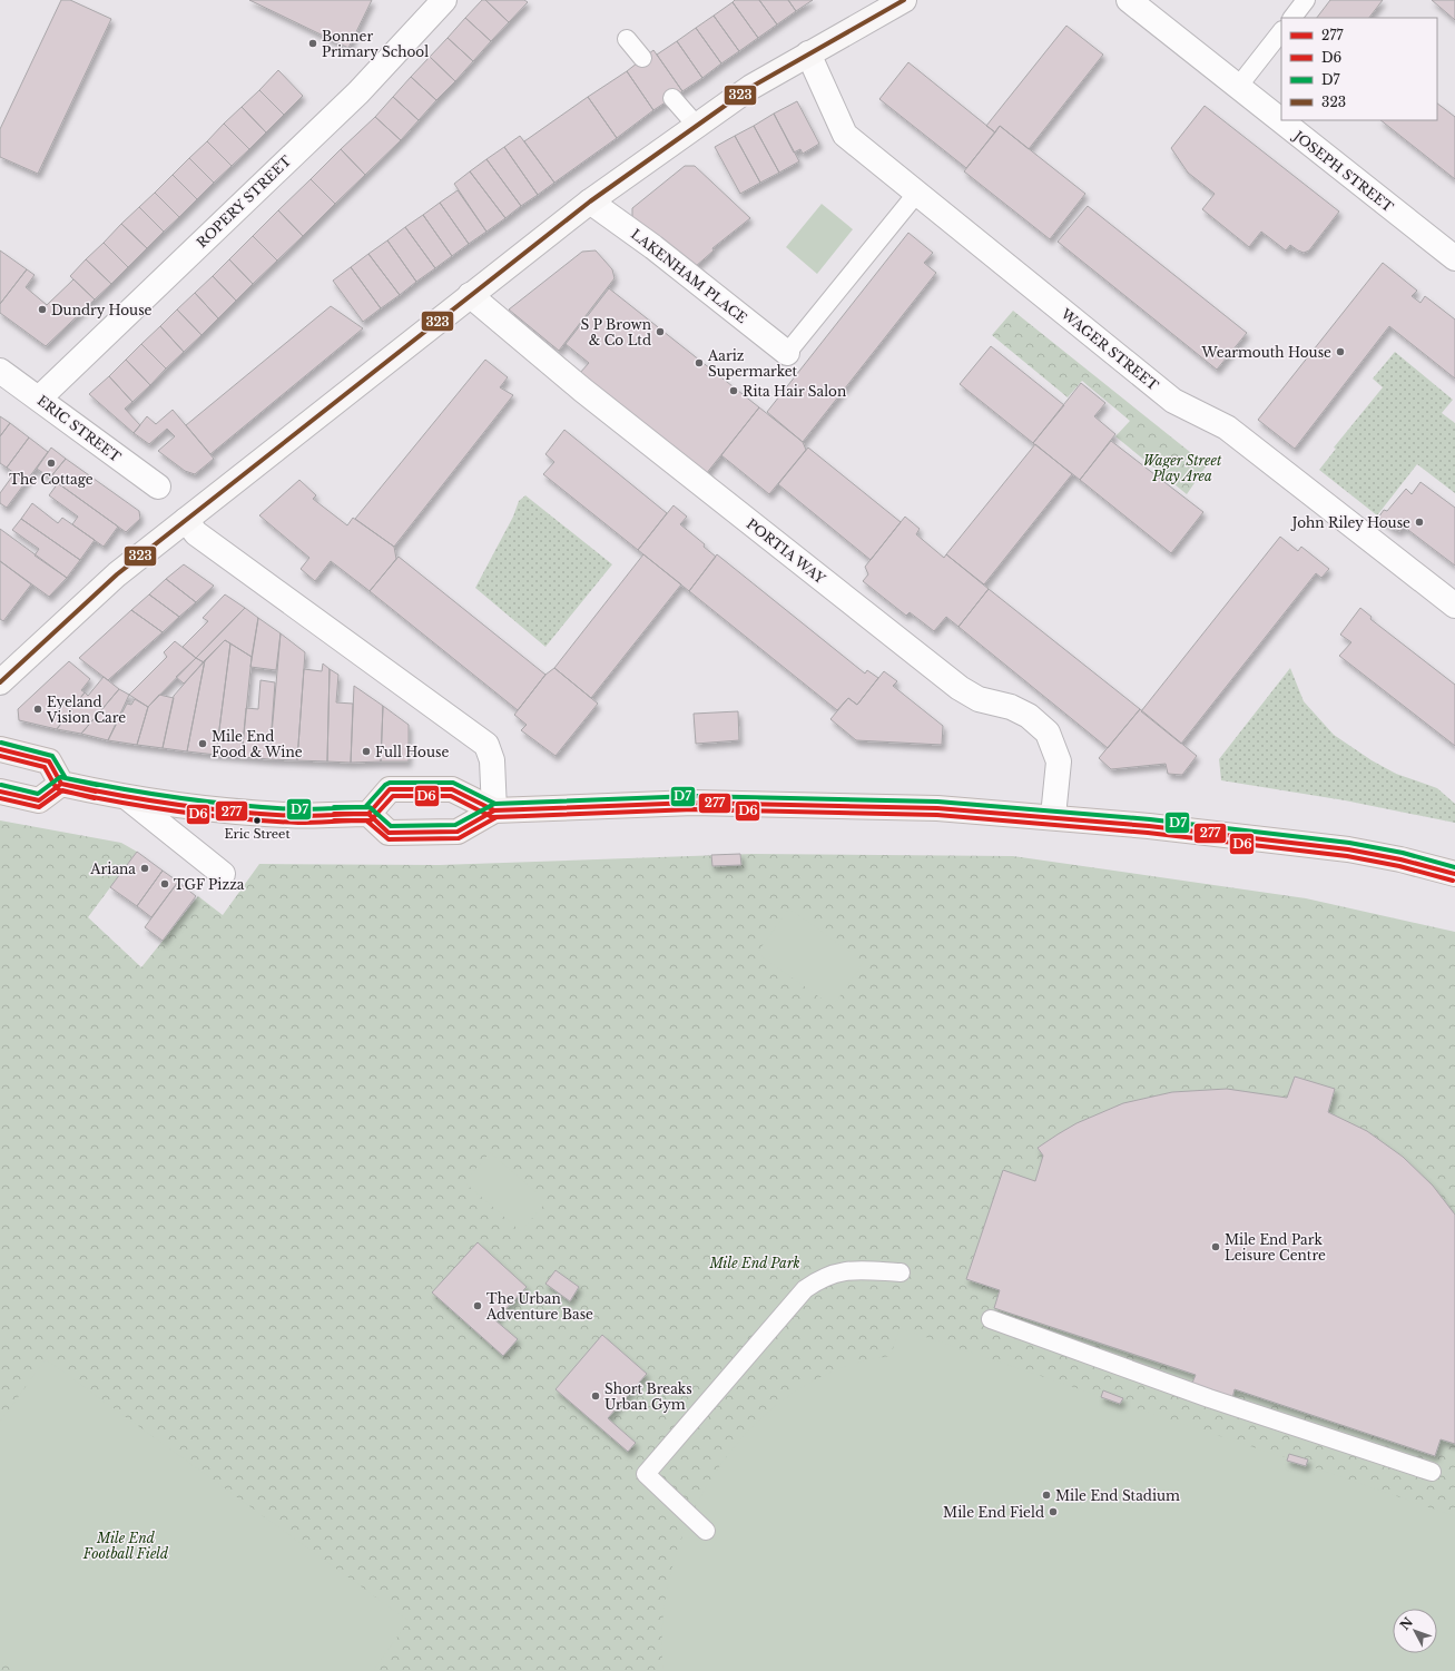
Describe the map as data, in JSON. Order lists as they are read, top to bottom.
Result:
{
  "streets": {
    "street": [
      "JOSEPH STREET",
      "ROPERY STREET",
      "LAKENHAM PLACE",
      "WAGER STREET",
      "ERIC STREET",
      "PORTIA WAY"
    ]
  },
  "crossings": [
    ["ROPERY STREET", "ERIC STREET"]
  ],
  "parks": ["Wager Street Play Area", "Mile End Park", "Mile End Football Field"],
  "places": [
    "Bonner Primary School",
    "Dundry House",
    "S P Brown & Co Ltd",
    "Wearmouth House",
    "Aariz Supermarket",
    "Rita Hair Salon",
    "The Cottage",
    "John Riley House",
    "Eyeland Vision Care",
    "Mile End Food & Wine",
    "Full House",
    "Eric Street",
    "Ariana",
    "TGF Pizza",
    "Mile End Park Leisure Centre",
    "The Urban Adventure Base",
    "Short Breaks Urban Gym",
    "Mile End Stadium",
    "Mile End Field"
  ],
  "lines": [
    "transit line 323",
    "transit line D7",
    "transit line 277",
    "transit line D6"
  ],
  "legend": [
    "277",
    "D6",
    "D7",
    "323"
  ],
  "north": "top left"
}
